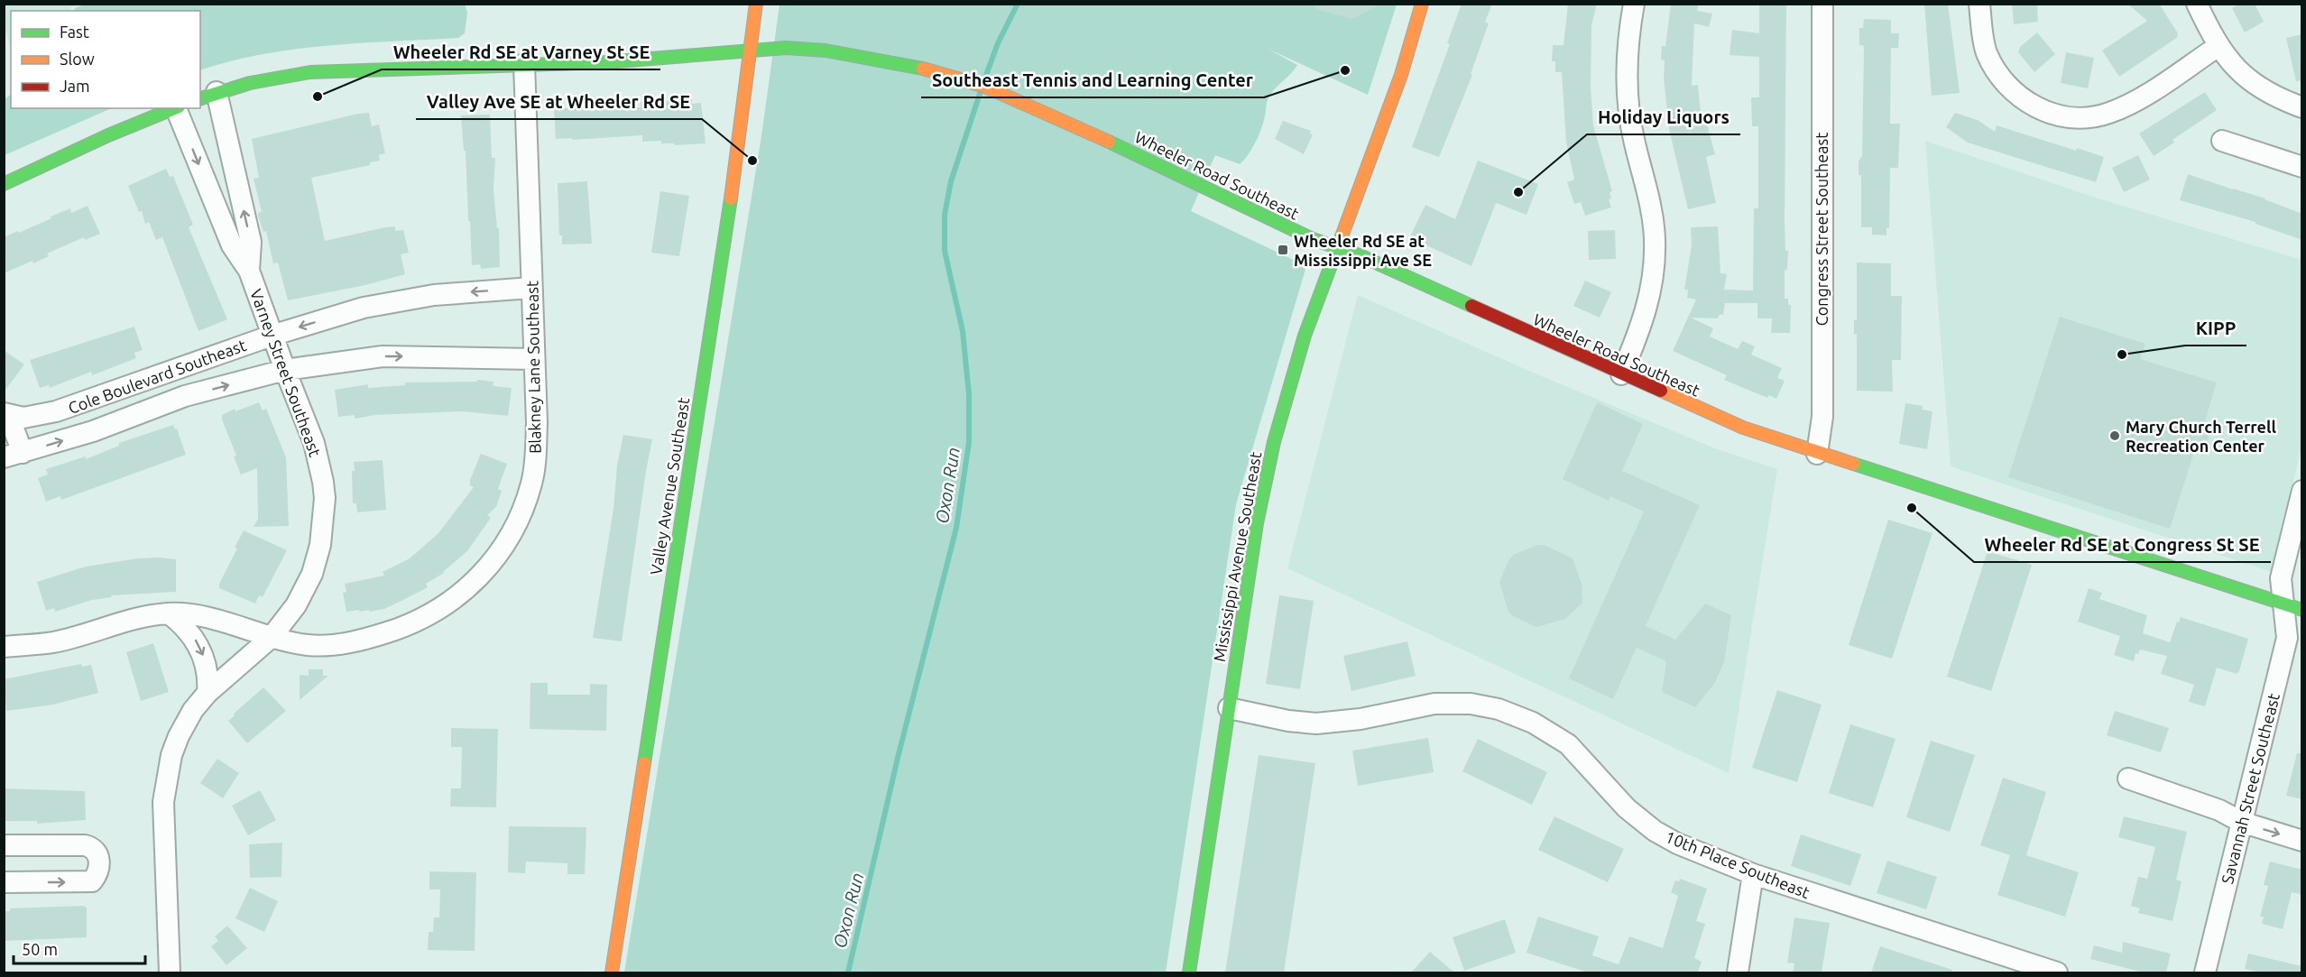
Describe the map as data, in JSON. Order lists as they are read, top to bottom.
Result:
{
  "streets": {
    "main road": ["Wheeler Road Southeast", "Valley Avenue Southeast", "Mississippi Avenue Southeast"],
    "street": [
      "Congress Street Southeast",
      "Blakney Lane Southeast",
      "Varney Street Southeast",
      "Cole Boulevard Southeast",
      "Savannah Street Southeast",
      "10th Place Southeast"
    ]
  },
  "crossings": [
    ["Wheeler Road Southeast", "Congress Street Southeast"],
    ["Wheeler Road Southeast", "Blakney Lane Southeast"],
    ["Wheeler Road Southeast", "Varney Street Southeast"],
    ["Wheeler Road Southeast", "Valley Avenue Southeast"],
    ["Wheeler Road Southeast", "Mississippi Avenue Southeast"],
    ["Wheeler Road Southeast", "Savannah Street Southeast"],
    ["Blakney Lane Southeast", "Varney Street Southeast"],
    ["Blakney Lane Southeast", "Cole Boulevard Southeast"],
    ["Varney Street Southeast", "Cole Boulevard Southeast"],
    ["Mississippi Avenue Southeast", "10th Place Southeast"]
  ],
  "water": ["Oxon Run"],
  "places": {
    "other": [
      "Southeast Tennis and Learning Center",
      "Wheeler Rd SE at Varney St SE",
      "Valley Ave SE at Wheeler Rd SE",
      "Holiday Liquors",
      "KIPP",
      "Mary Church Terrell Recreation Center",
      "Wheeler Rd SE at Congress St SE"
    ],
    "transit": ["Wheeler Rd SE at Mississippi Ave SE"]
  },
  "legend": ["Fast", "Slow", "Jam"],
  "scale_bar": "50 m"
}
